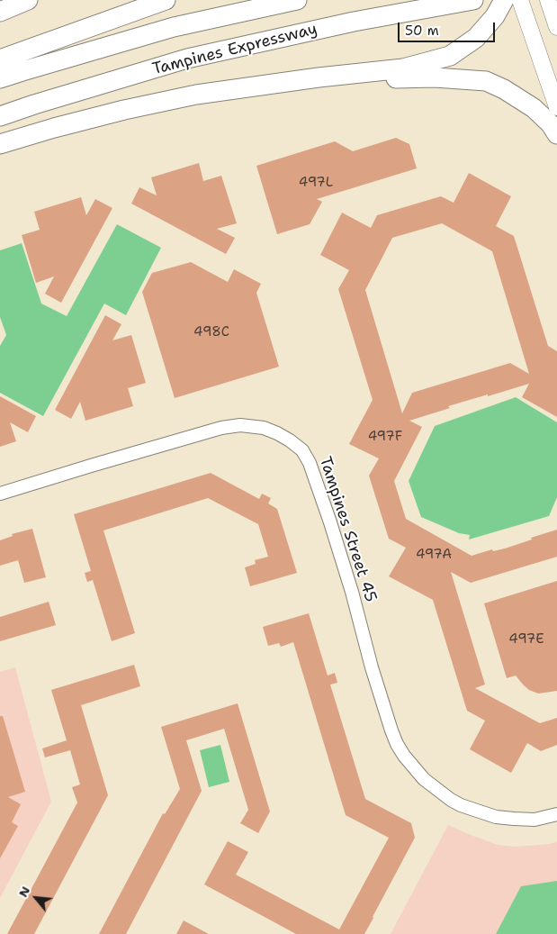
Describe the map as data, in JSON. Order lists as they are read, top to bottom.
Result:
{
  "streets": {
    "highway": ["Tampines Expressway"],
    "street": ["Tampines Street 45"]
  },
  "house_numbers": [
    "497L",
    "498C",
    "497F",
    "497A",
    "497E"
  ],
  "scale_bar": "50 m",
  "north": "top left"
}
